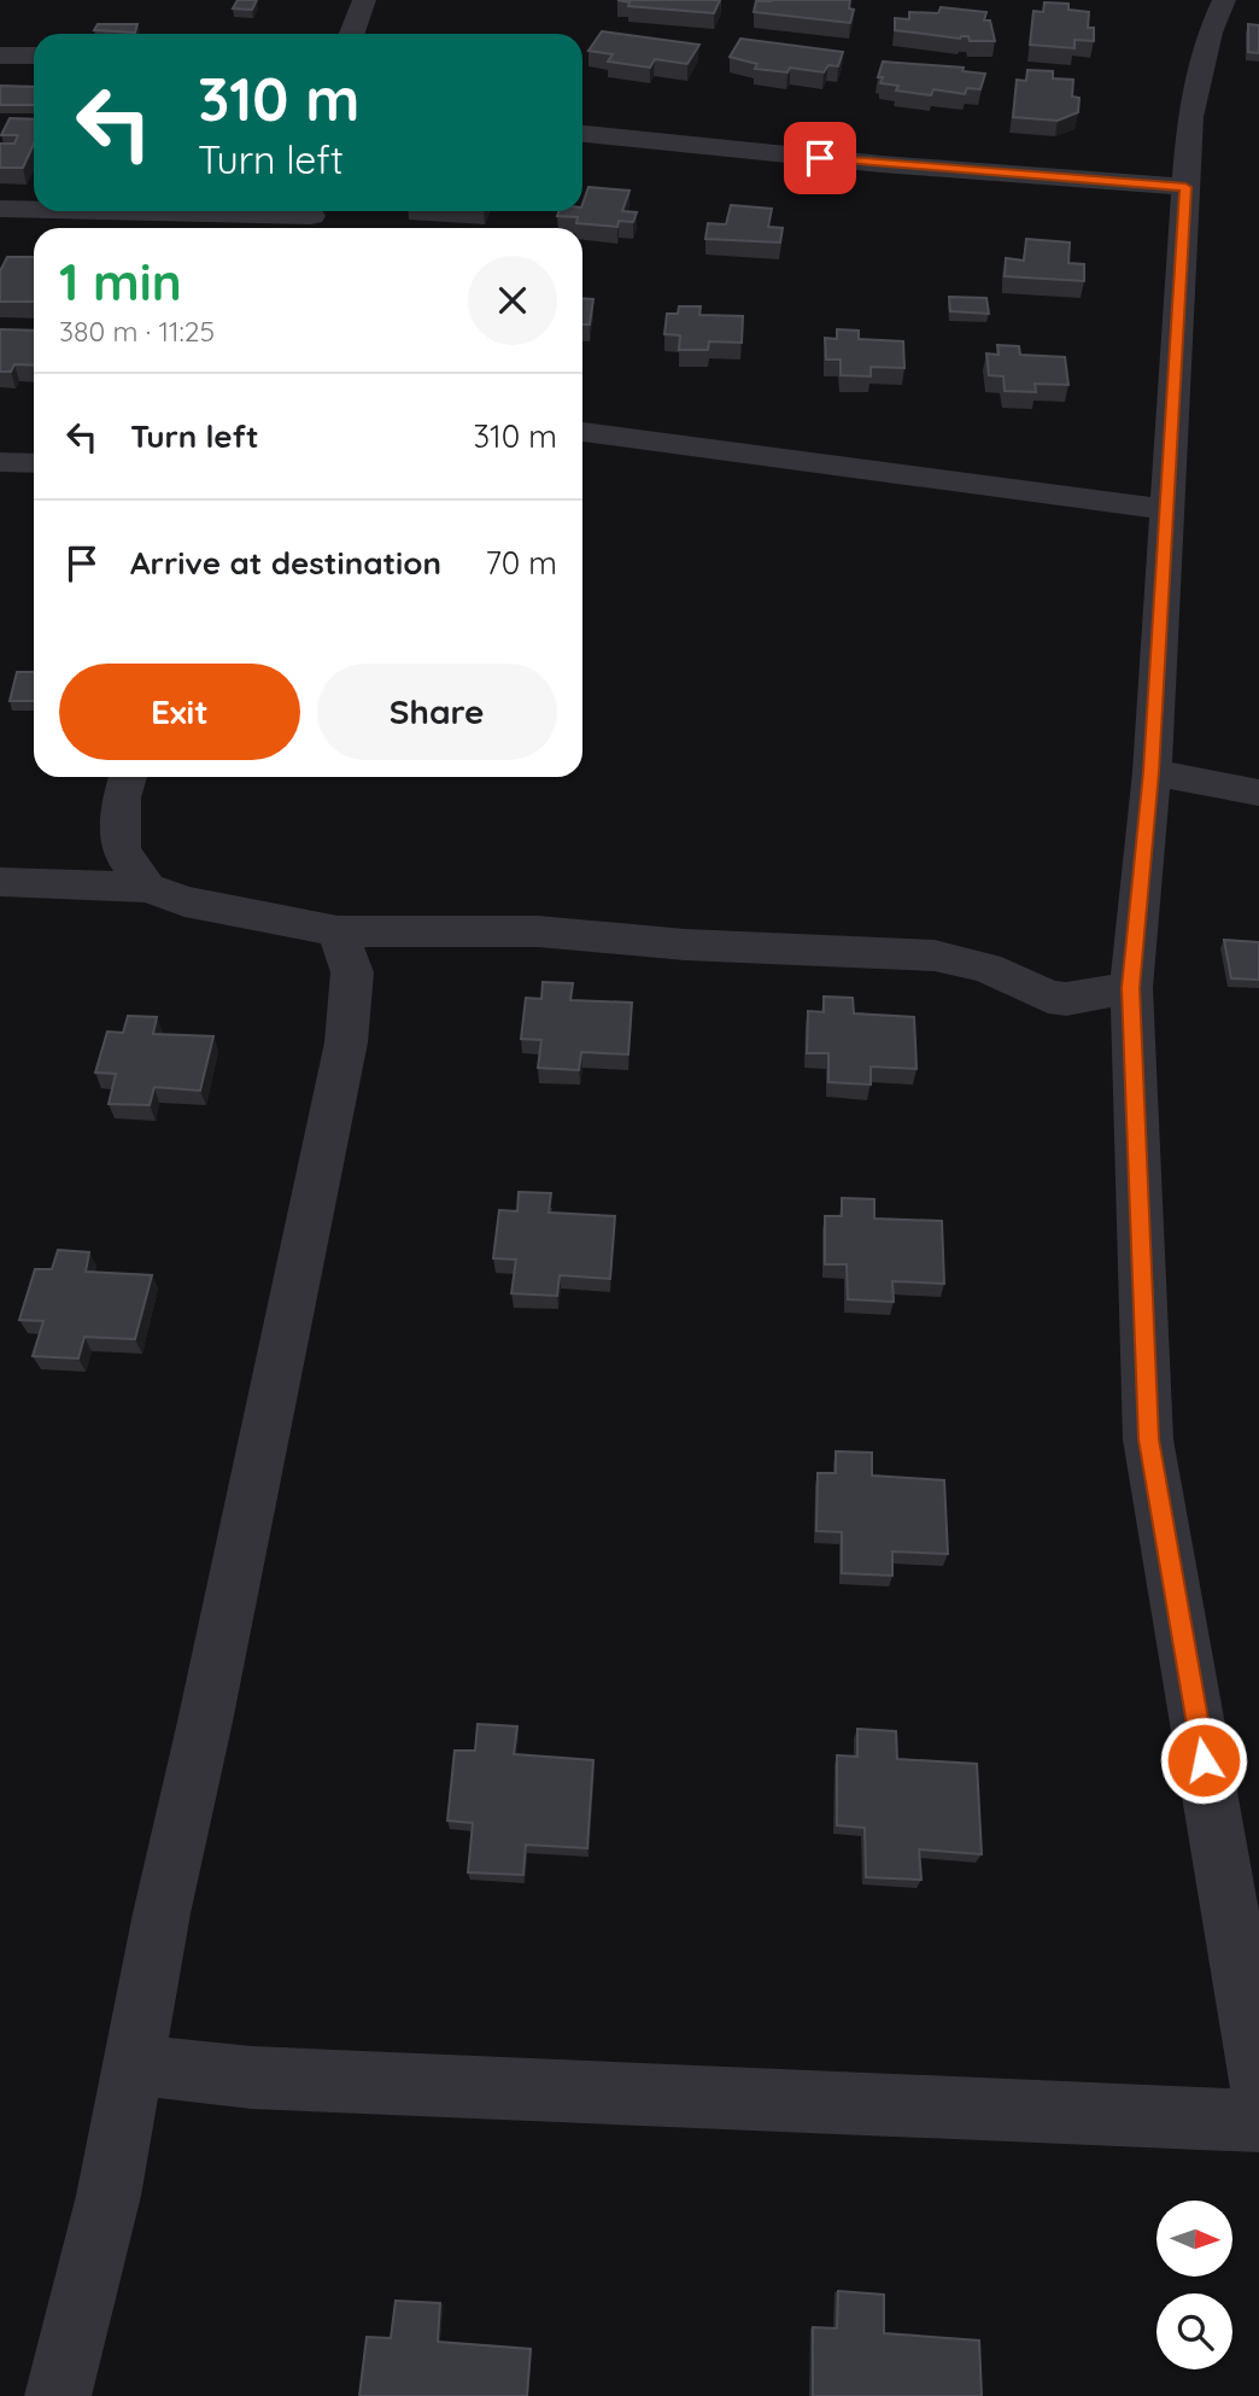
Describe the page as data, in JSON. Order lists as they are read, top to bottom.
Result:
{
  "north": "right",
  "page": {
    "turn": ["310 m", "Turn left"],
    "heading": ["1 min", "380 m · 11:25"],
    "list": [
      {
        "name": "Turn left",
        "value": "310 m"
      },
      {
        "name": "Arrive at destination",
        "value": "70 m"
      }
    ],
    "buttons": ["Exit", "Share"]
  }
}
